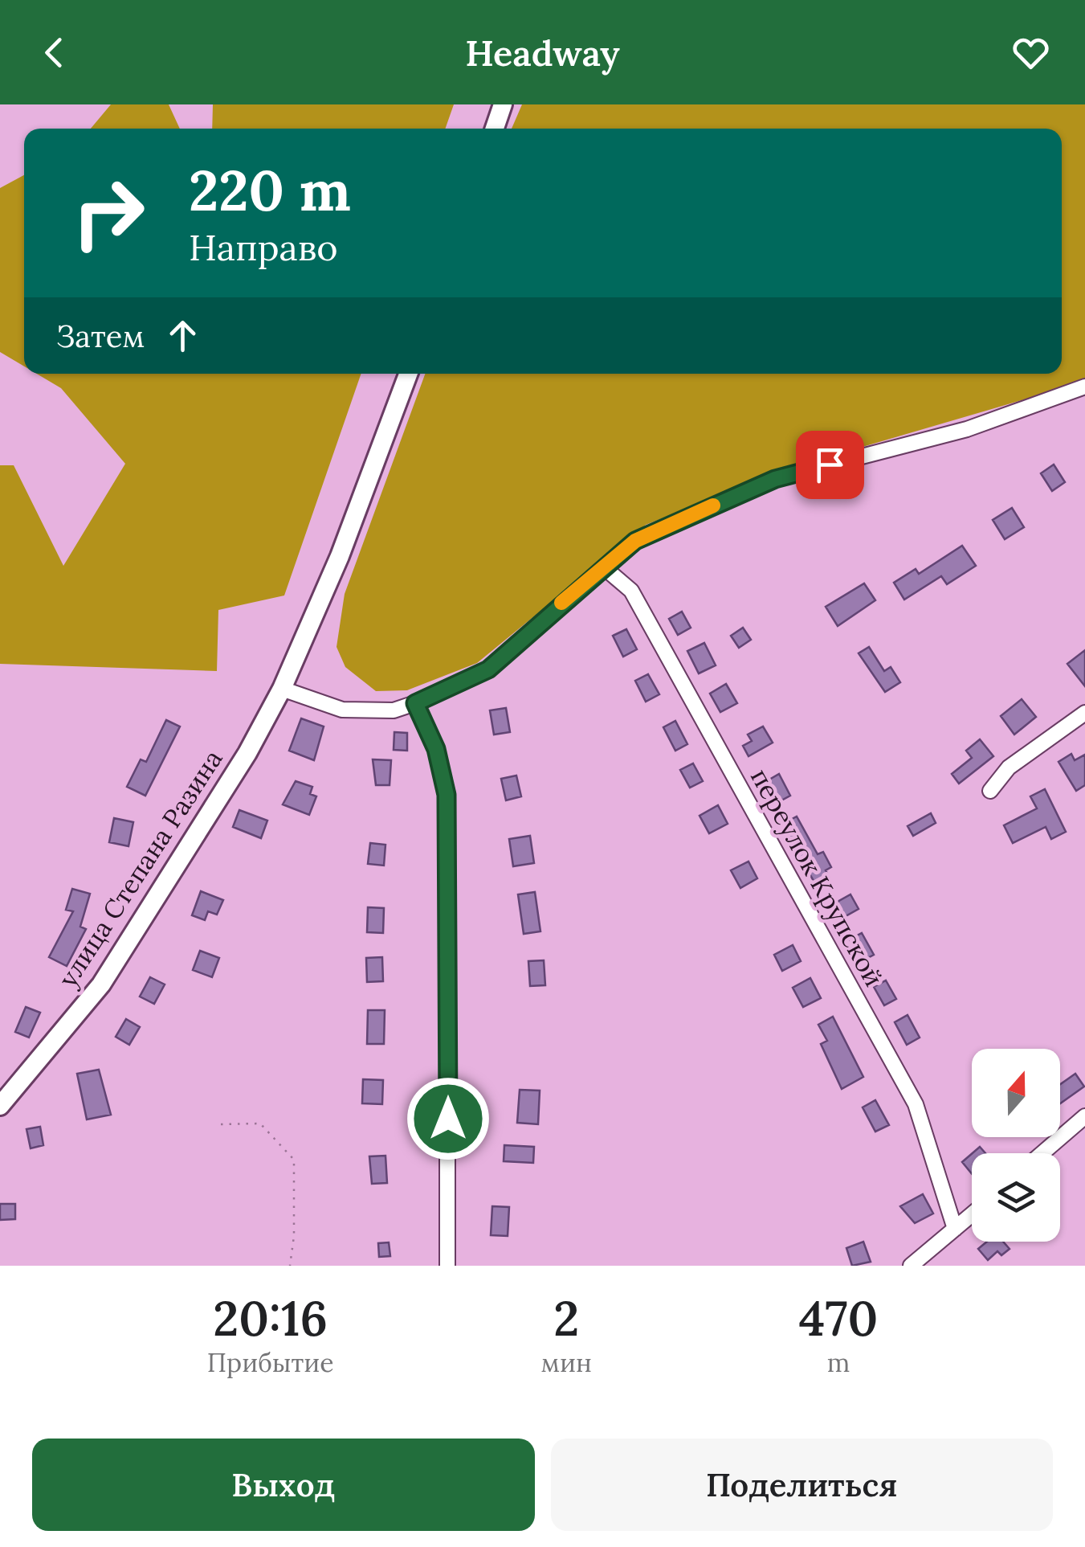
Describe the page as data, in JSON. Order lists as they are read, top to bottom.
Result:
{
  "streets": {
    "main road": ["улица Степана Разина"],
    "street": ["переулок Крупской"]
  },
  "north": "top",
  "page": {
    "header": "Headway",
    "turn": ["220 m", "Направо"],
    "then": "Затем",
    "eta": [
      "20:16",
      "Прибытие",
      "2",
      "мин",
      "470",
      "m"
    ],
    "buttons": ["Выход", "Поделиться"]
  }
}
